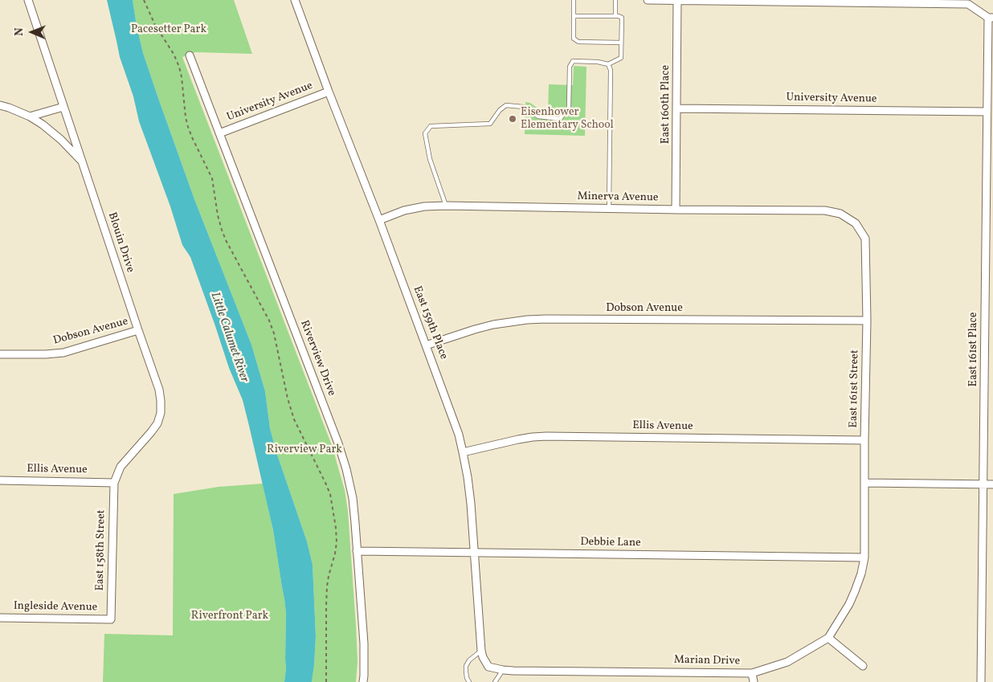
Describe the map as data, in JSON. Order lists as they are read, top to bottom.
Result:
{
  "streets": {
    "street": [
      "University Avenue",
      "East 160th Place",
      "Minerva Avenue",
      "Blouin Drive",
      "Dobson Avenue",
      "East 159th Place",
      "East 161st Place",
      "Riverview Drive",
      "East 161st Street",
      "Ellis Avenue",
      "Debbie Lane",
      "East 158th Street",
      "Ingleside Avenue",
      "Marian Drive"
    ]
  },
  "crossings": [
    ["University Avenue", "East 160th Place"],
    ["University Avenue", "East 159th Place"],
    ["University Avenue", "East 161st Place"],
    ["University Avenue", "Riverview Drive"],
    ["East 160th Place", "Minerva Avenue"],
    ["Minerva Avenue", "East 159th Place"],
    ["Minerva Avenue", "East 161st Street"],
    ["Blouin Drive", "Dobson Avenue"],
    ["Blouin Drive", "Ellis Avenue"],
    ["Blouin Drive", "East 158th Street"],
    ["Dobson Avenue", "East 159th Place"],
    ["Dobson Avenue", "East 161st Street"],
    ["East 159th Place", "Ellis Avenue"],
    ["East 159th Place", "Debbie Lane"],
    ["East 159th Place", "Marian Drive"],
    ["Riverview Drive", "Debbie Lane"],
    ["East 161st Street", "Ellis Avenue"],
    ["East 161st Street", "Debbie Lane"],
    ["East 161st Street", "Marian Drive"],
    ["Ellis Avenue", "East 158th Street"],
    ["Debbie Lane", "Marian Drive"],
    ["East 158th Street", "Ingleside Avenue"]
  ],
  "water": ["Little Calumet River"],
  "parks": ["Pacesetter Park", "Riverview Park", "Riverfront Park"],
  "places": ["Eisenhower Elementary School"],
  "north": "left"
}
